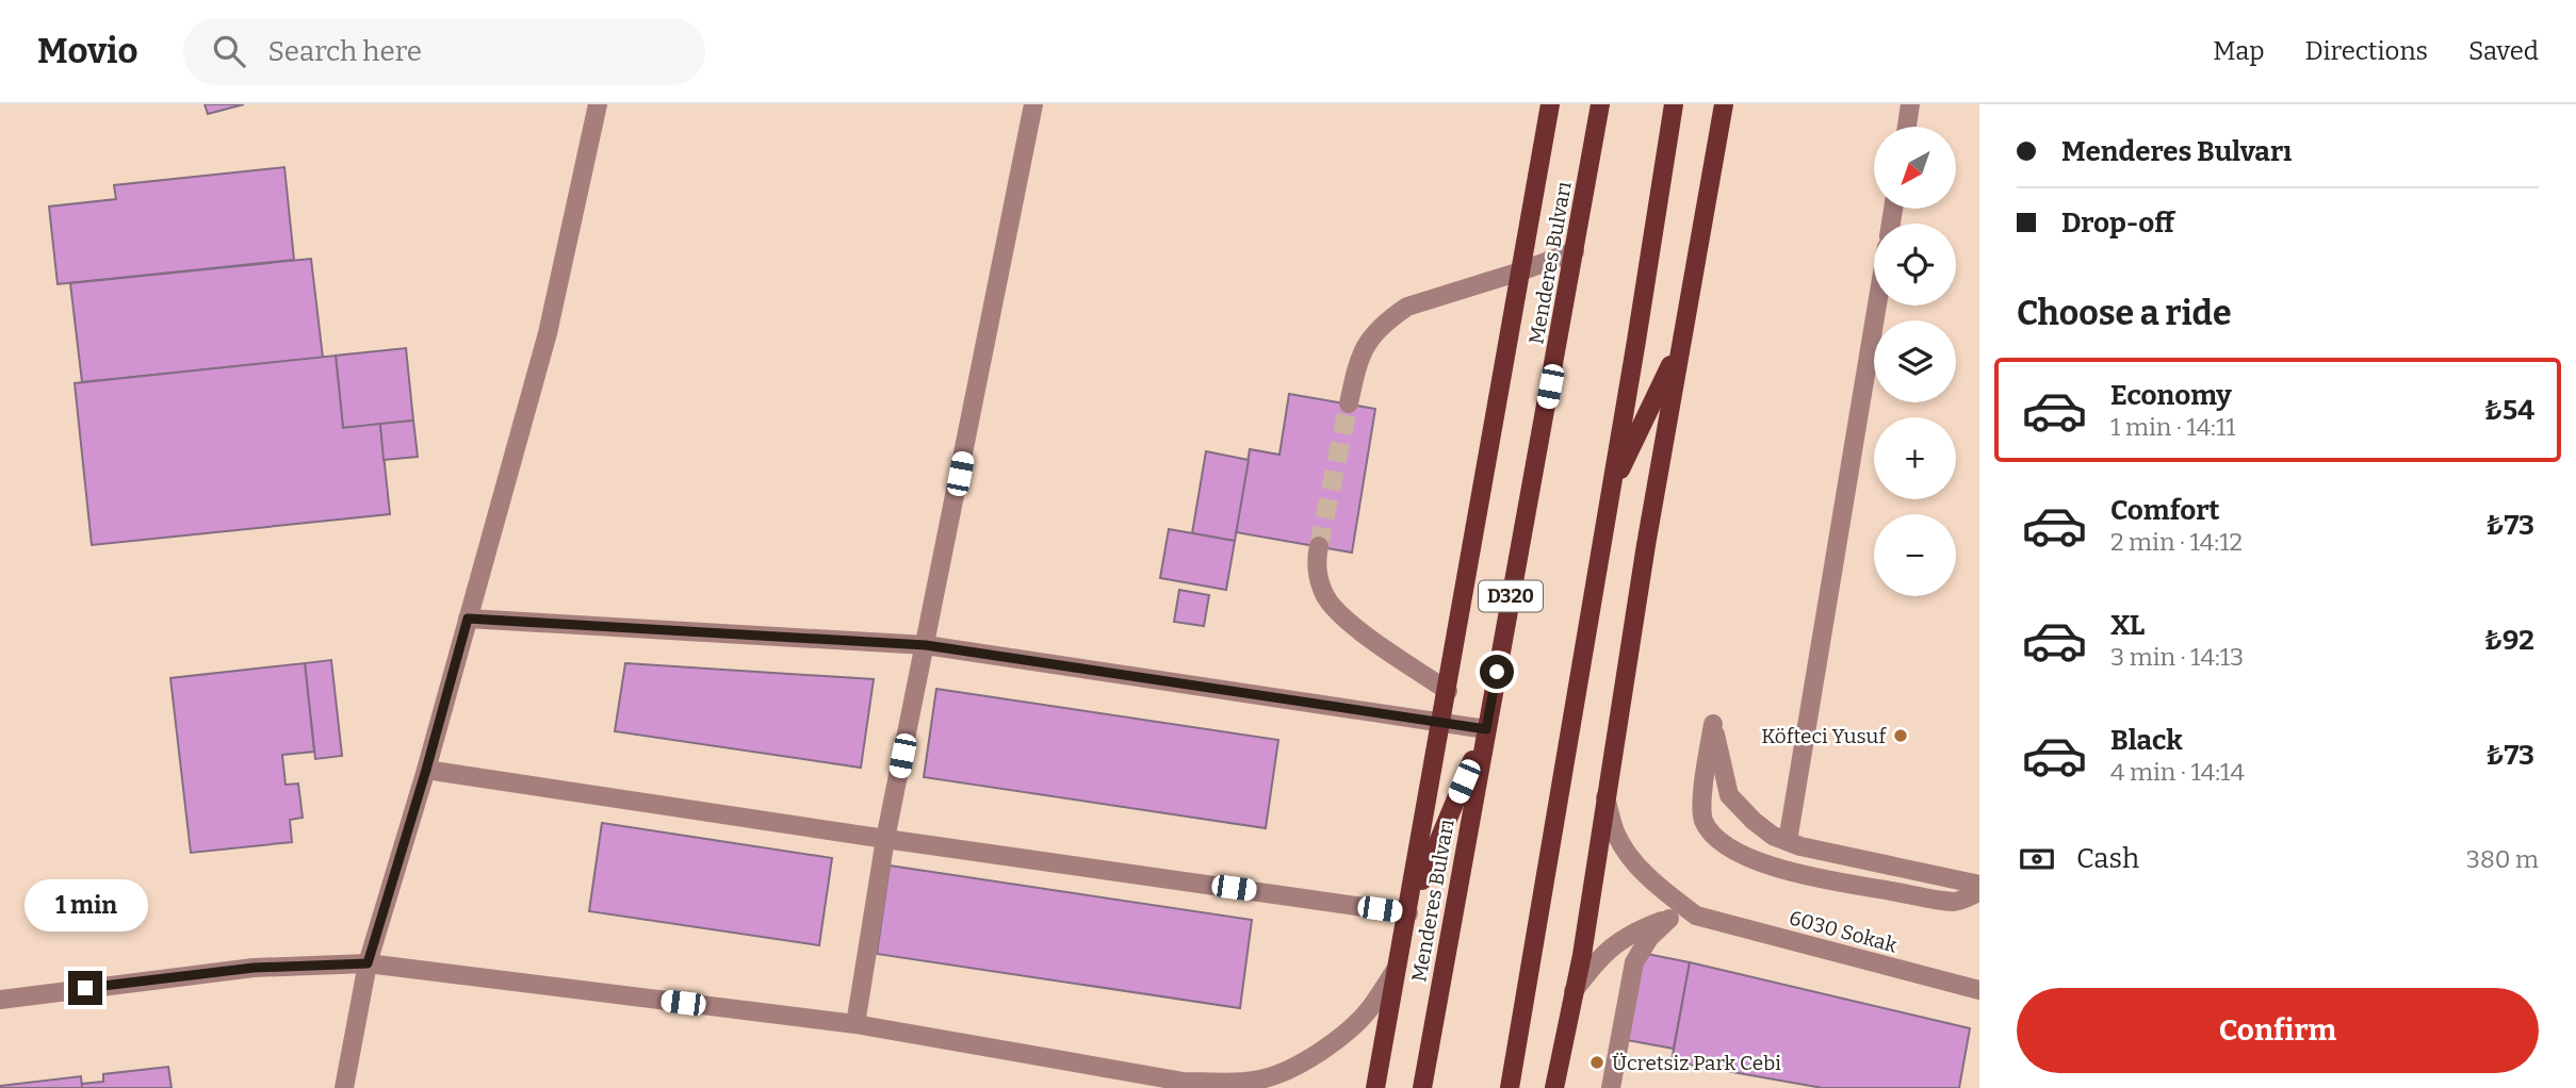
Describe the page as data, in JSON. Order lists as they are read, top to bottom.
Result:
{
  "streets": {
    "main road": ["Menderes Bulvarı", "D320"],
    "street": ["6030 Sokak"]
  },
  "places": ["Köfteci Yusuf", "Ücretsiz Park Cebi"],
  "north": "bottom left",
  "page": {
    "header": "Movio",
    "search": "Search here",
    "nav": ["Map", "Directions", "Saved"],
    "banner": ["Menderes Bulvarı", "Drop-off"],
    "map_buttons": ["+", "−"],
    "heading": "Choose a ride",
    "list": [
      {
        "name": "Economy",
        "note": "1 min · 14:11",
        "value": "₺54"
      },
      {
        "name": "Comfort",
        "note": "2 min · 14:12",
        "value": "₺73"
      },
      {
        "name": "XL",
        "note": "3 min · 14:13",
        "value": "₺92"
      },
      {
        "name": "Black",
        "note": "4 min · 14:14",
        "value": "₺73"
      }
    ],
    "pay": ["Cash", "380 m"],
    "bubble": "1 min",
    "buttons": "Confirm"
  }
}
